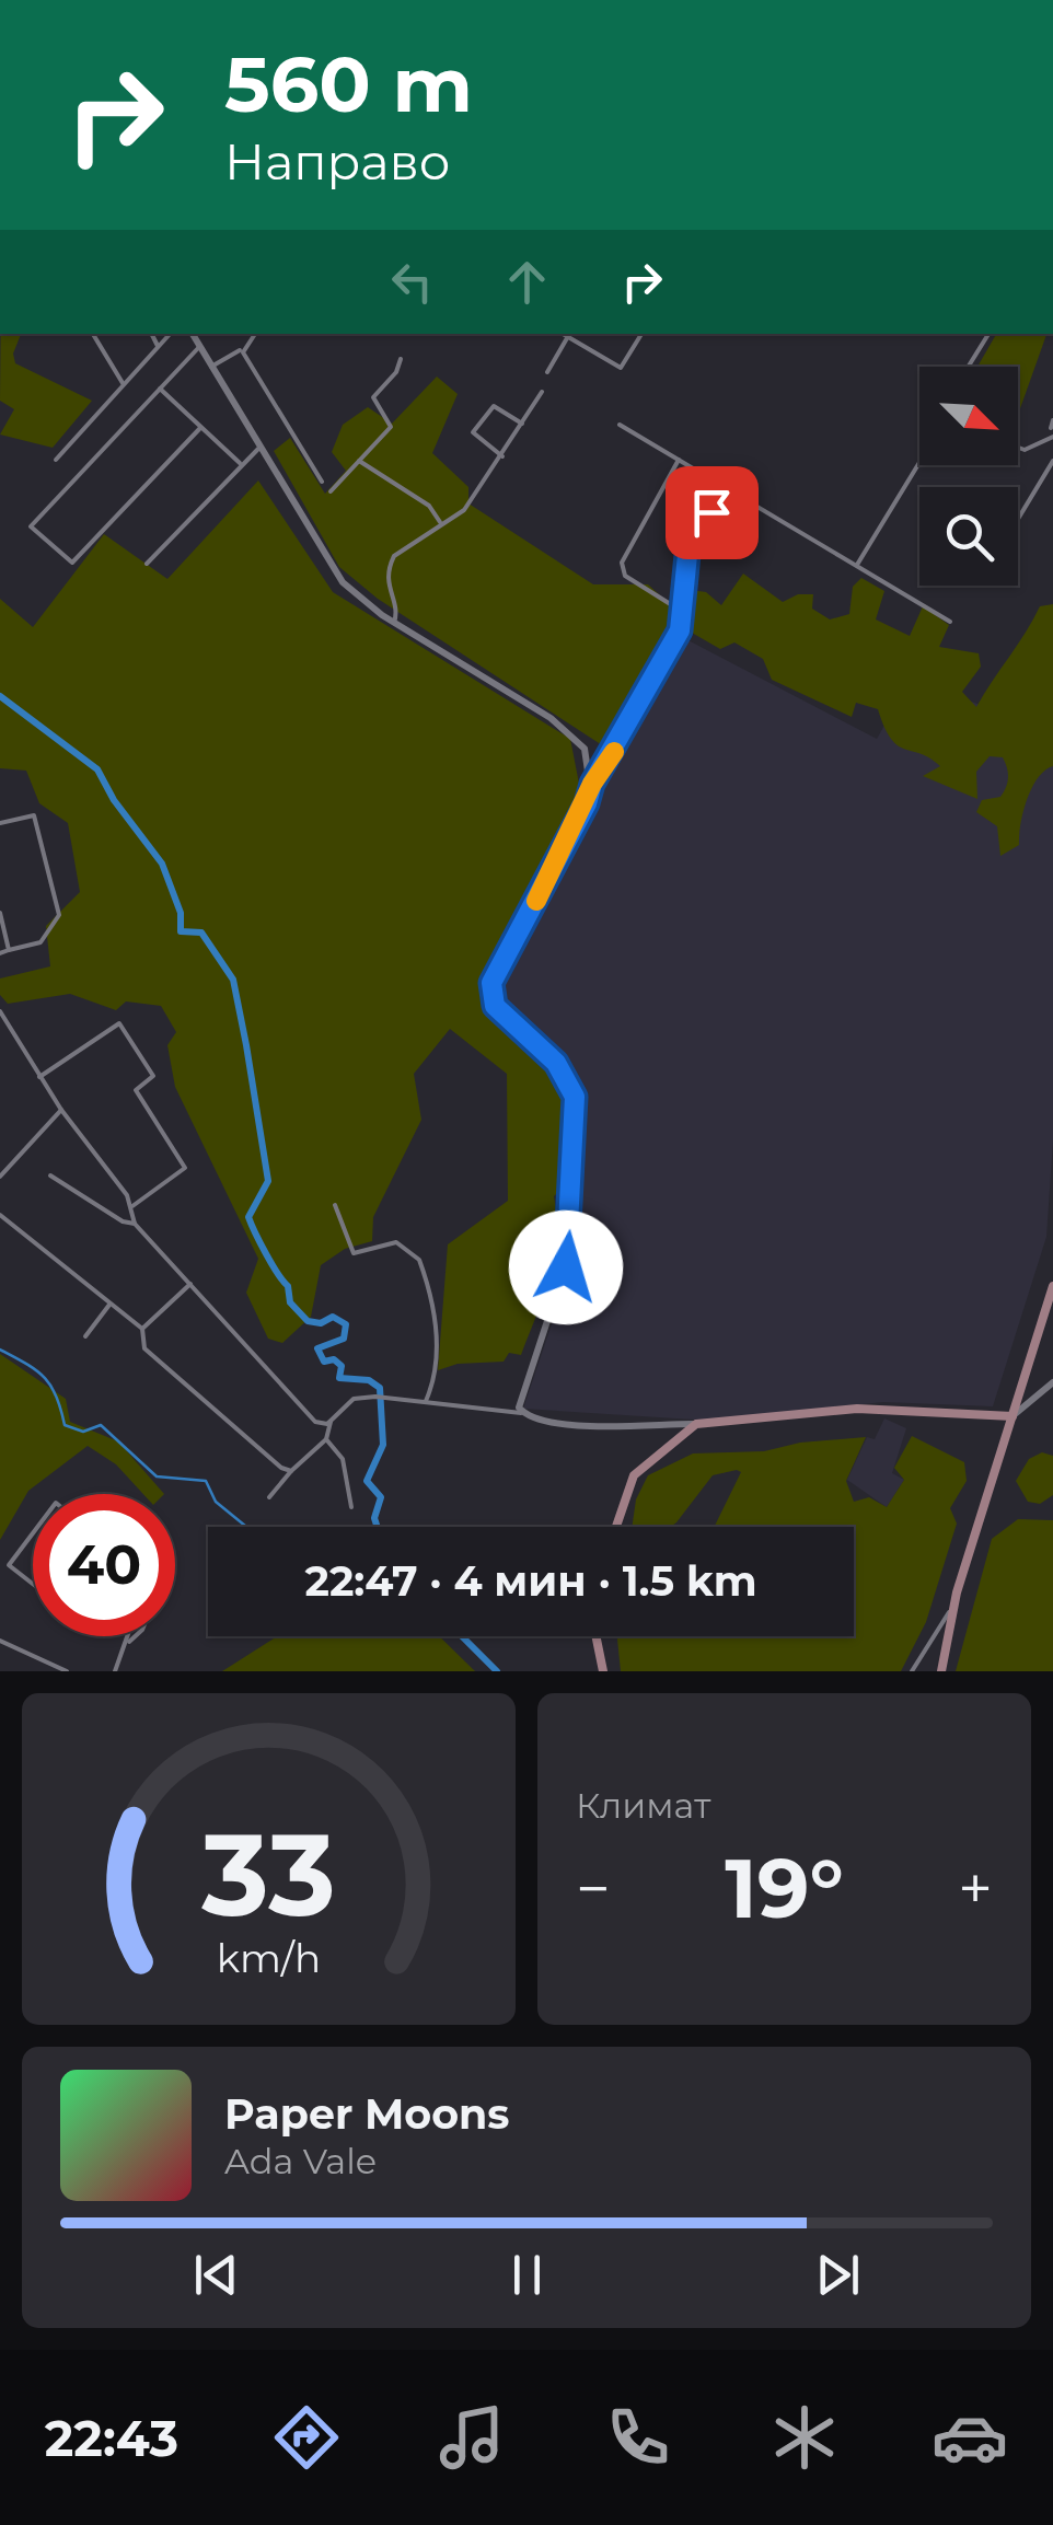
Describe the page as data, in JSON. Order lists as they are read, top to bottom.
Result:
{
  "north": "bottom right",
  "page": {
    "turn": ["560 m", "Направо"],
    "limit": "40",
    "trip": "22:47 · 4 мин · 1.5 km",
    "tile": "Климат",
    "heat": ["−", "19°", "+"],
    "song": ["Paper Moons", "Ada Vale"],
    "tabs": "22:43",
    "gauge": ["33", "km/h"]
  }
}
